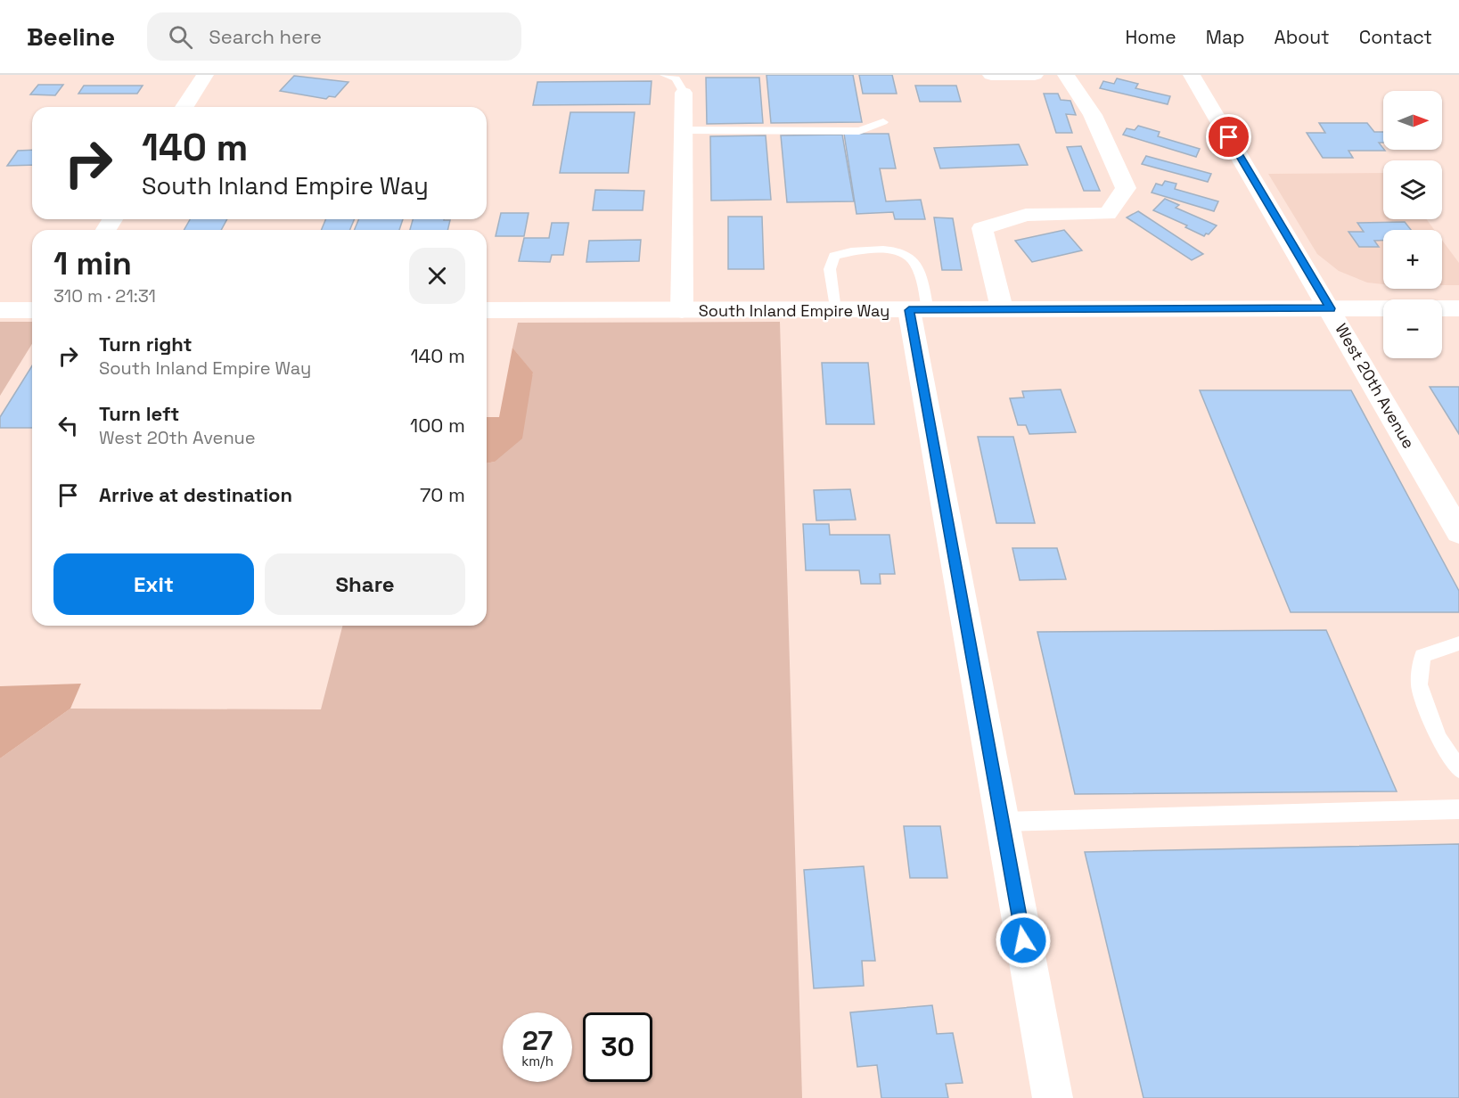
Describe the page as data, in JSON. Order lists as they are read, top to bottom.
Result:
{
  "streets": {
    "street": ["South Inland Empire Way", "West 20th Avenue"]
  },
  "crossings": [
    ["South Inland Empire Way", "West 20th Avenue"]
  ],
  "north": "right",
  "page": {
    "header": "Beeline",
    "search": "Search here",
    "nav": [
      "Home",
      "Map",
      "About",
      "Contact"
    ],
    "map_buttons": ["+", "−"],
    "turn": ["140 m", "South Inland Empire Way"],
    "heading": ["1 min", "310 m · 21:31"],
    "list": [
      {
        "name": "Turn right",
        "note": "South Inland Empire Way",
        "value": "140 m"
      },
      {
        "name": "Turn left",
        "note": "West 20th Avenue",
        "value": "100 m"
      },
      {
        "name": "Arrive at destination",
        "value": "70 m"
      }
    ],
    "buttons": ["Exit", "Share"],
    "speed": "27 km/h",
    "limit": "30"
  }
}
